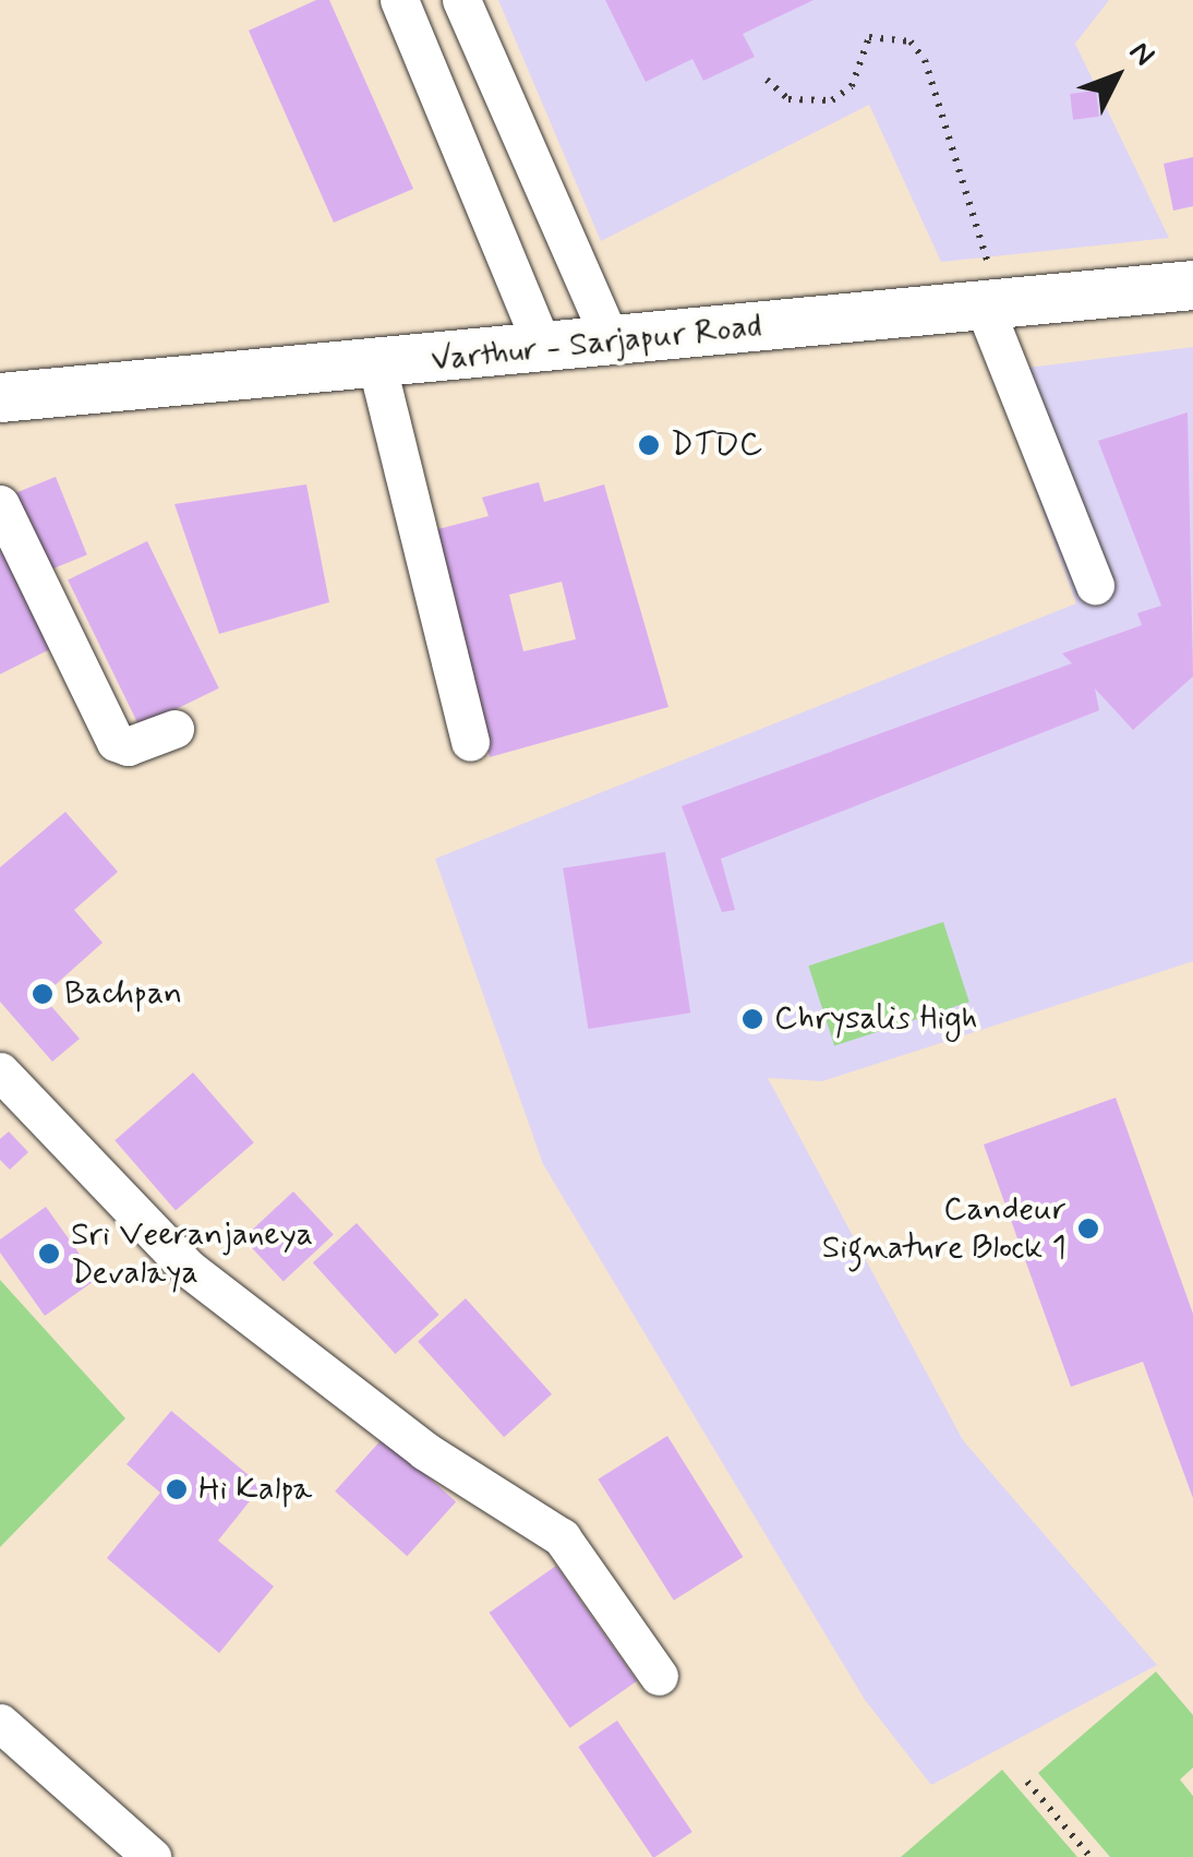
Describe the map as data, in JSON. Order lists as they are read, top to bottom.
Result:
{
  "streets": {
    "main road": ["Varthur - Sarjapur Road"]
  },
  "places": [
    "DTDC",
    "Bachpan",
    "Chrysalis High",
    "Candeur Signature Block 1",
    "Sri Veeranjaneya Devalaya",
    "Hi Kalpa"
  ],
  "north": "top right"
}
